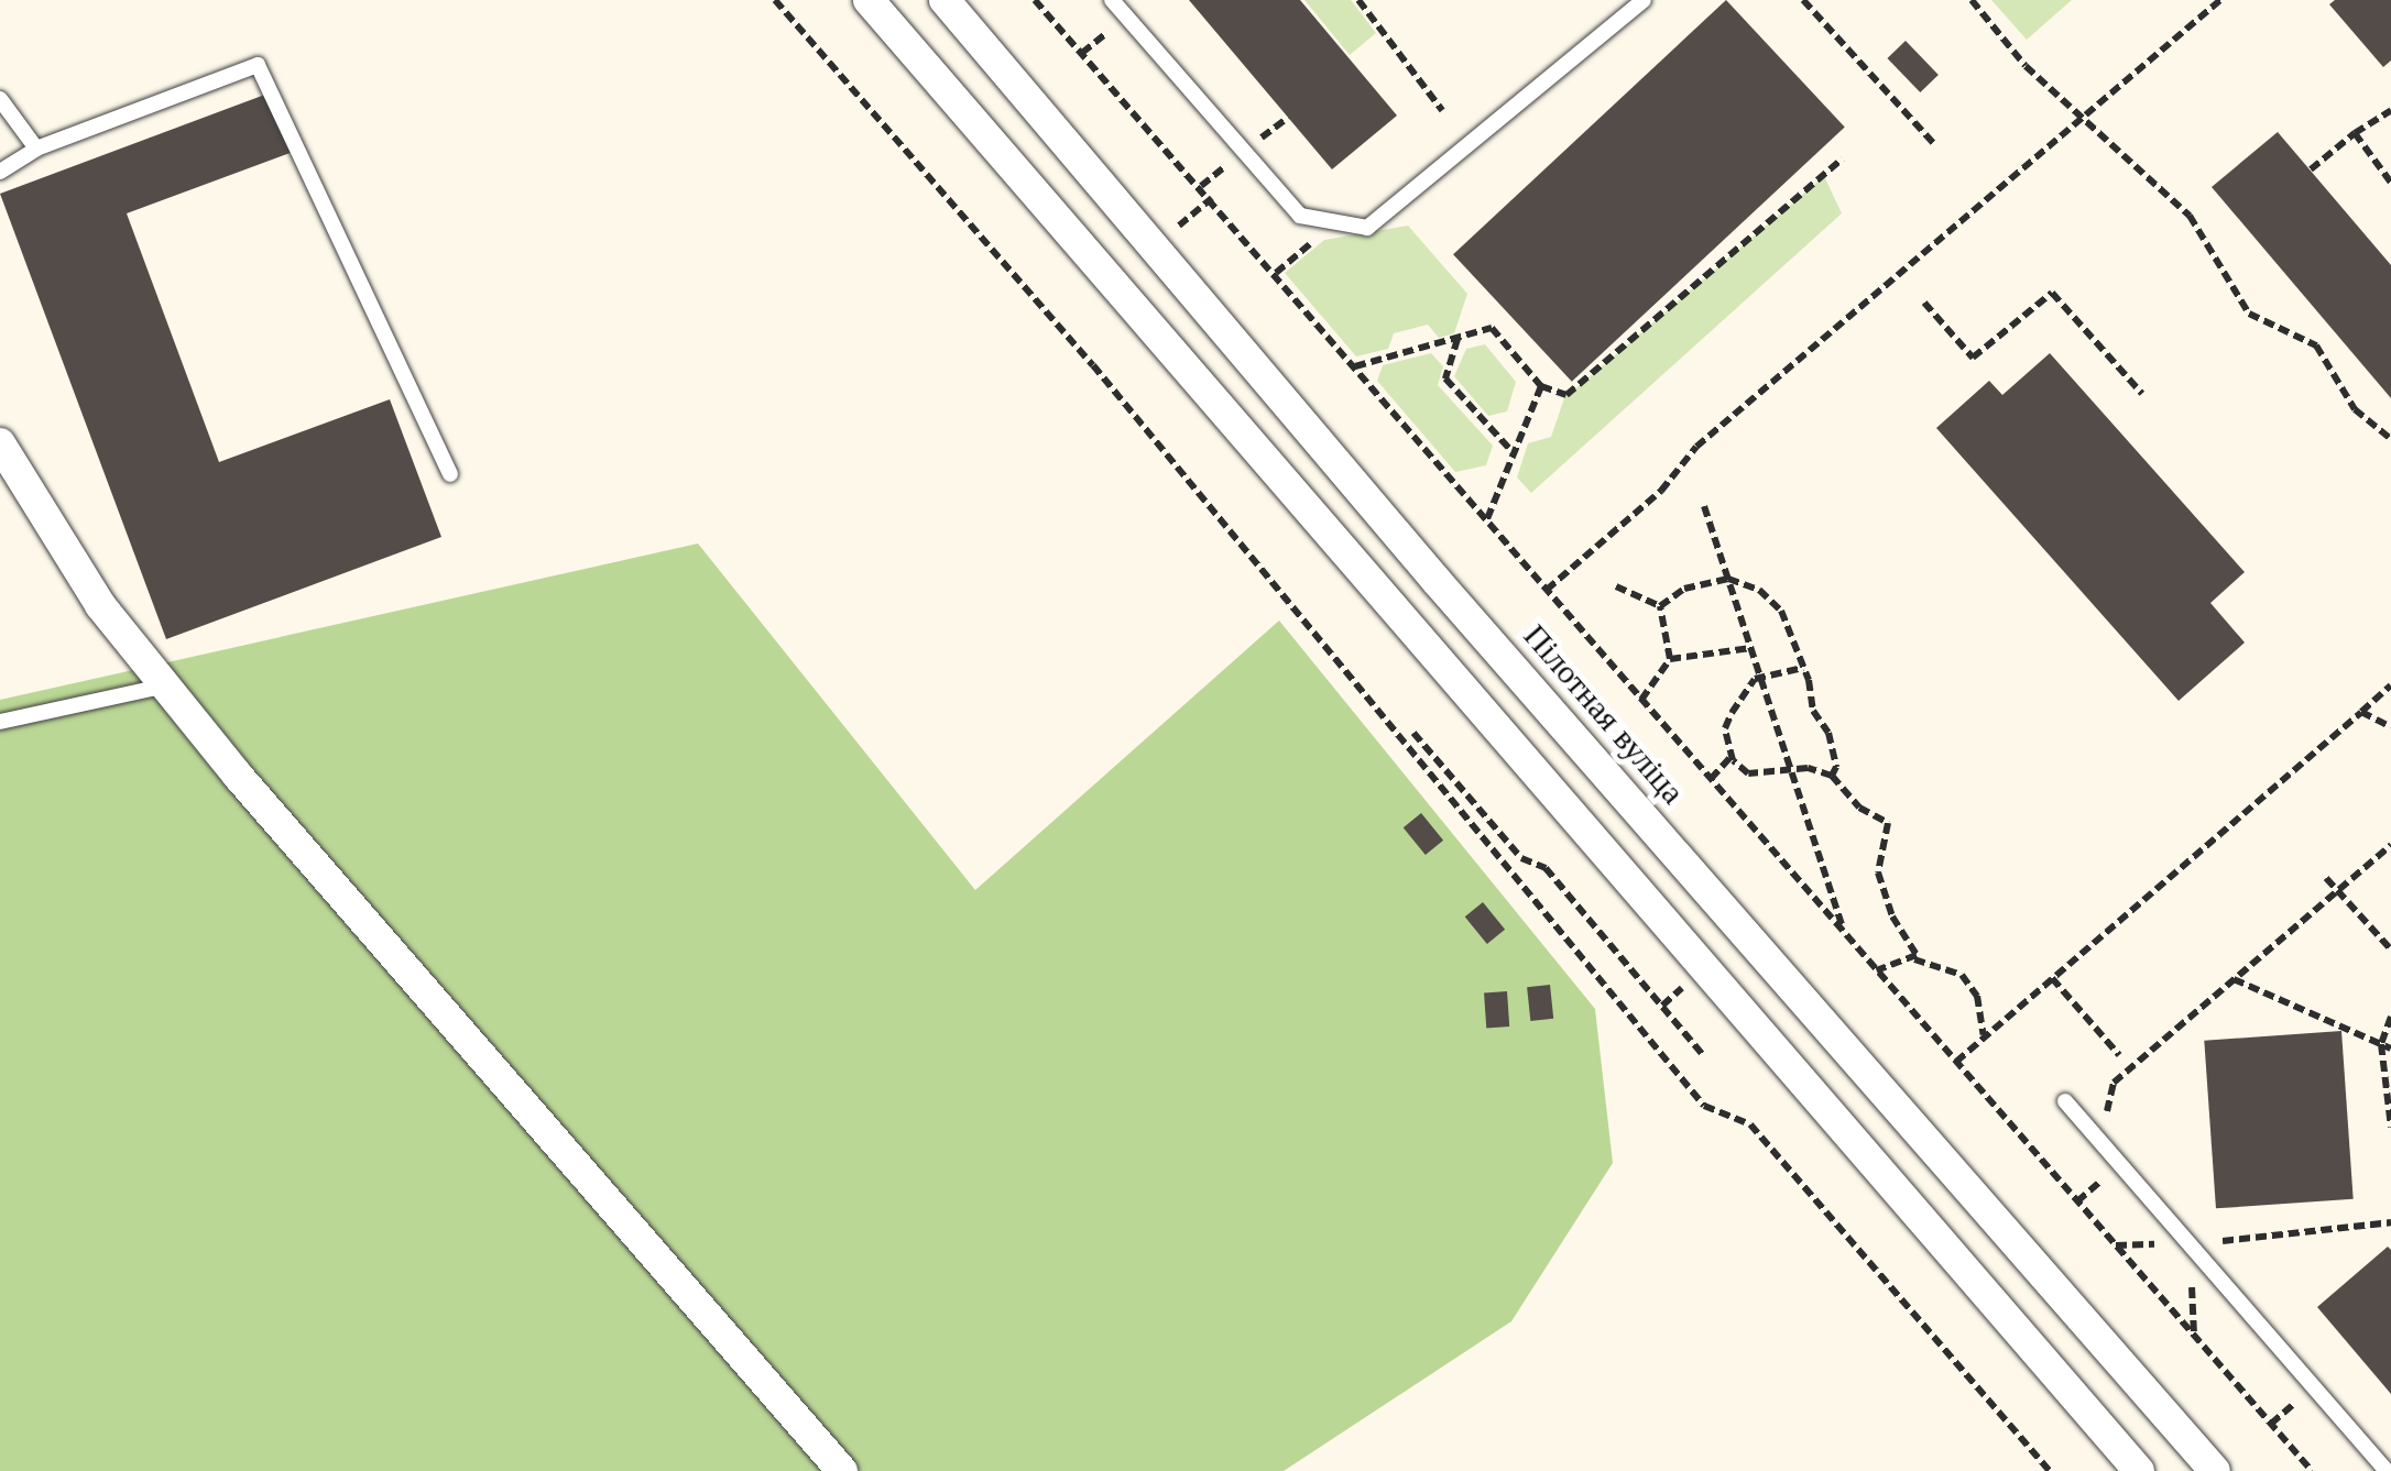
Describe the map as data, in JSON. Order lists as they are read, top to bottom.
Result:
{
  "streets": {
    "street": ["Пілотная вуліца"]
  }
}
